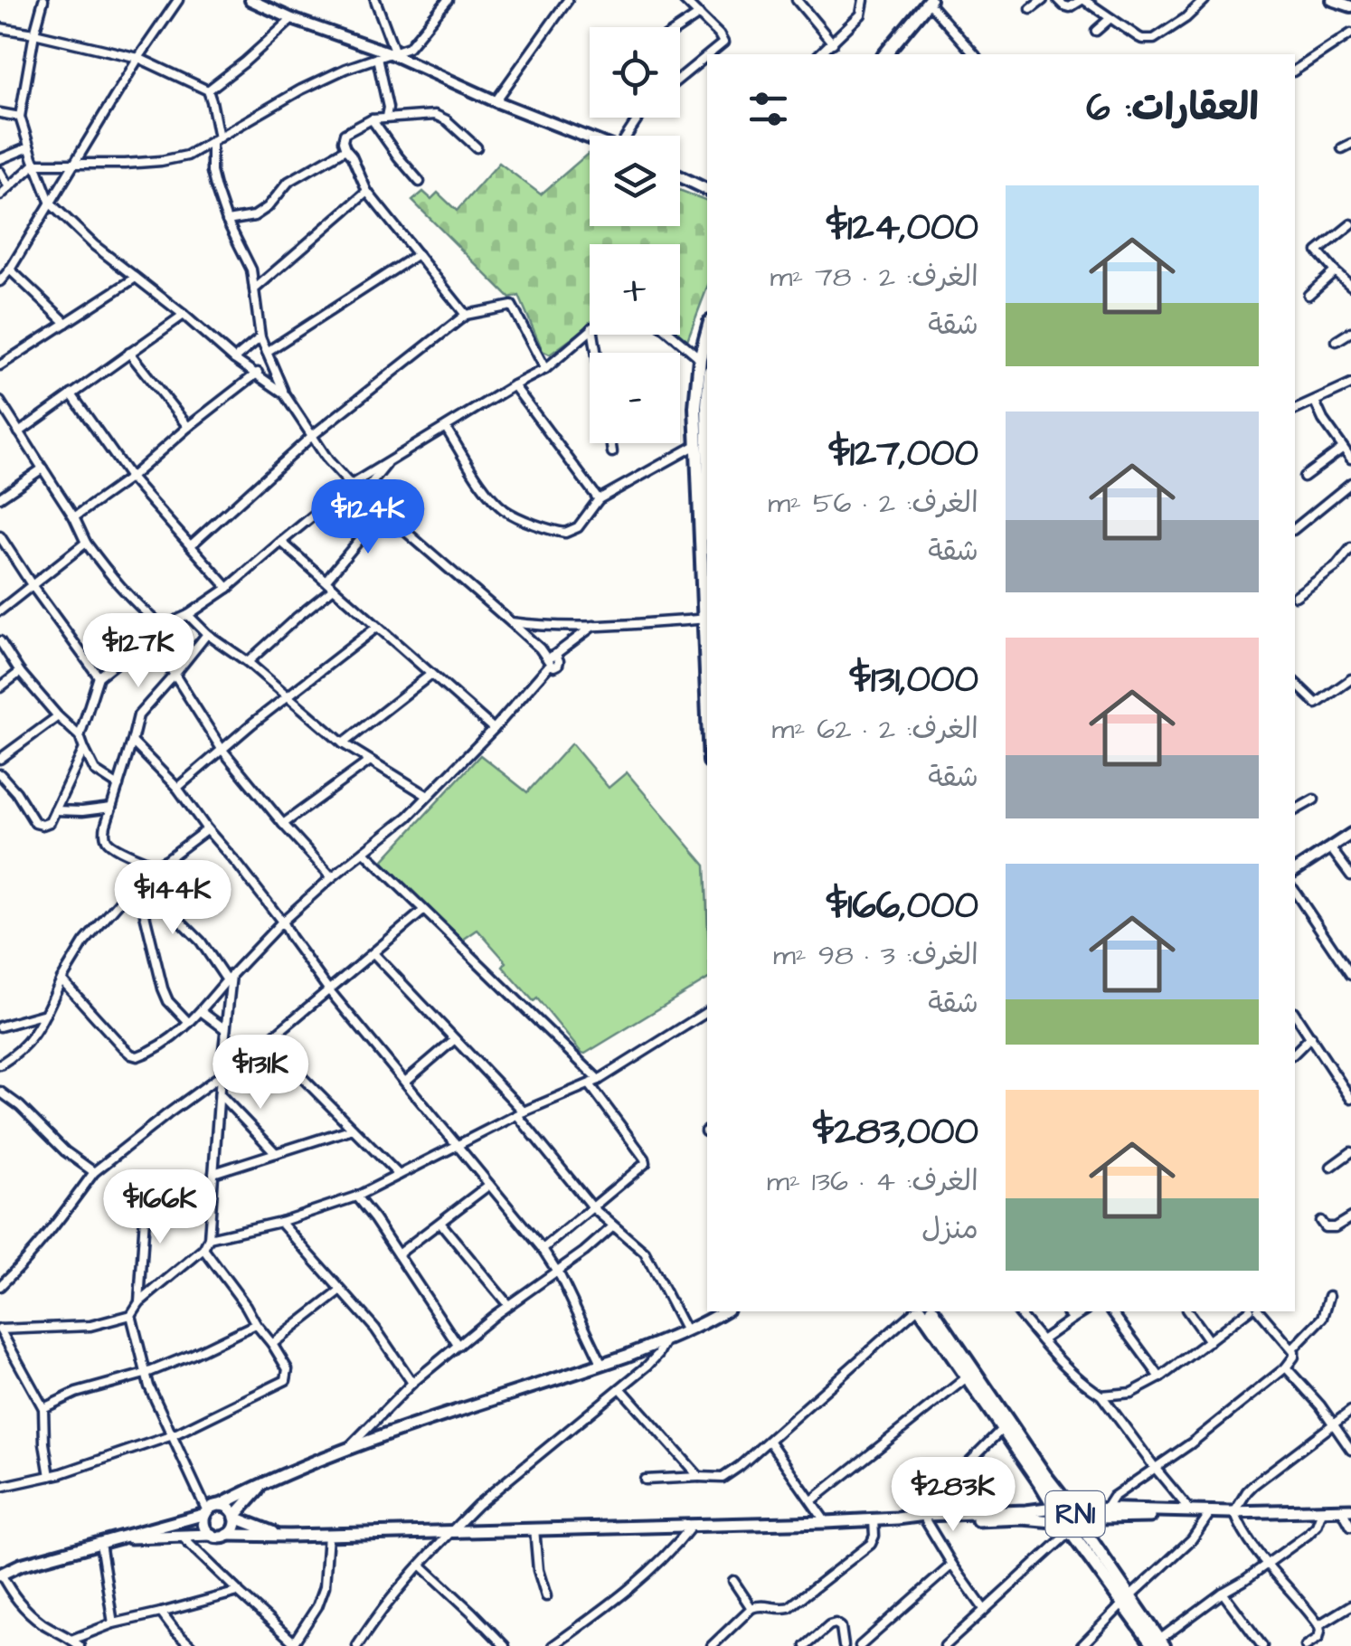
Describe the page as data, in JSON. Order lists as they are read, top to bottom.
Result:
{
  "streets": {
    "main road": ["RN1"]
  },
  "page": {
    "map_buttons": ["+", "−"],
    "heading": "العقارات: 6",
    "list": [
      {
        "name": "$124,000",
        "note": "الغرف: 2 · 78 m² · شقة"
      },
      {
        "name": "$127,000",
        "note": "الغرف: 2 · 56 m² · شقة"
      },
      {
        "name": "$131,000",
        "note": "الغرف: 2 · 62 m² · شقة"
      },
      {
        "name": "$166,000",
        "note": "الغرف: 3 · 98 m² · شقة"
      },
      {
        "name": "$283,000",
        "note": "الغرف: 4 · 136 m² · منزل"
      }
    ],
    "price": [
      "$124K",
      "$127K",
      "$144K",
      "$131K",
      "$166K",
      "$283K"
    ]
  }
}
